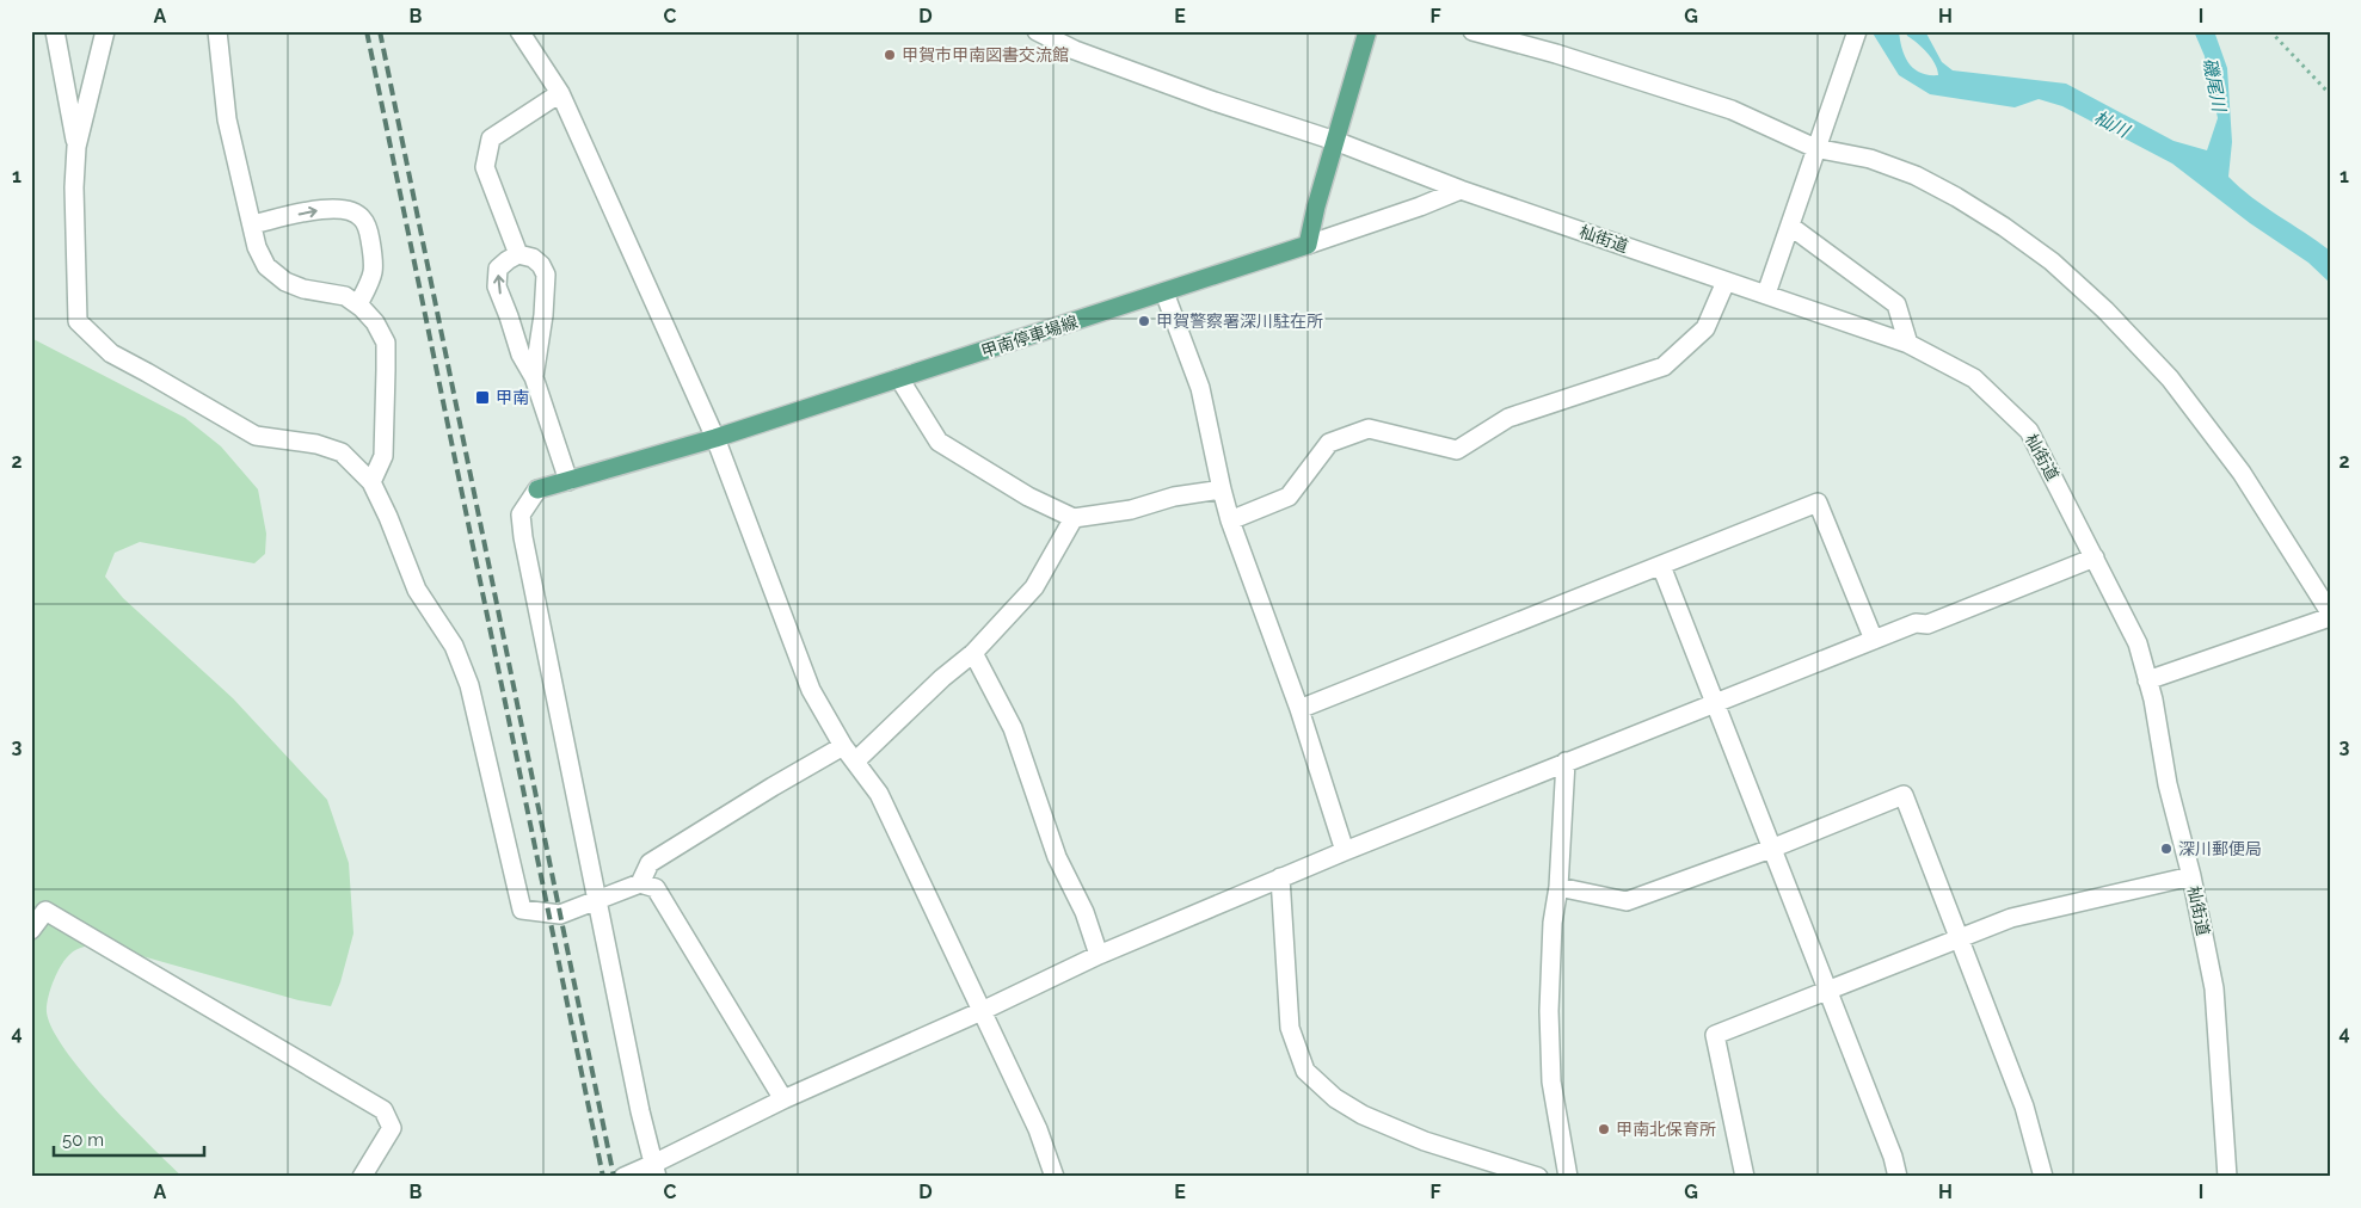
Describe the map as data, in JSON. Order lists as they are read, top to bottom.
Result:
{
  "streets": {
    "main road": ["甲南停車場線"],
    "street": ["杣街道"]
  },
  "water": ["磯尾川", "杣川"],
  "places": {
    "other": [
      "甲賀市甲南図書交流館",
      "甲賀警察署深川駐在所",
      "深川郵便局",
      "甲南北保育所"
    ],
    "transit": ["甲南"]
  },
  "scale_bar": "50 m",
  "grid": {
    "columns": [
      "A",
      "B",
      "C",
      "D",
      "E",
      "F",
      "G",
      "H",
      "I"
    ],
    "rows": [
      "1",
      "2",
      "3",
      "4"
    ]
  }
}
